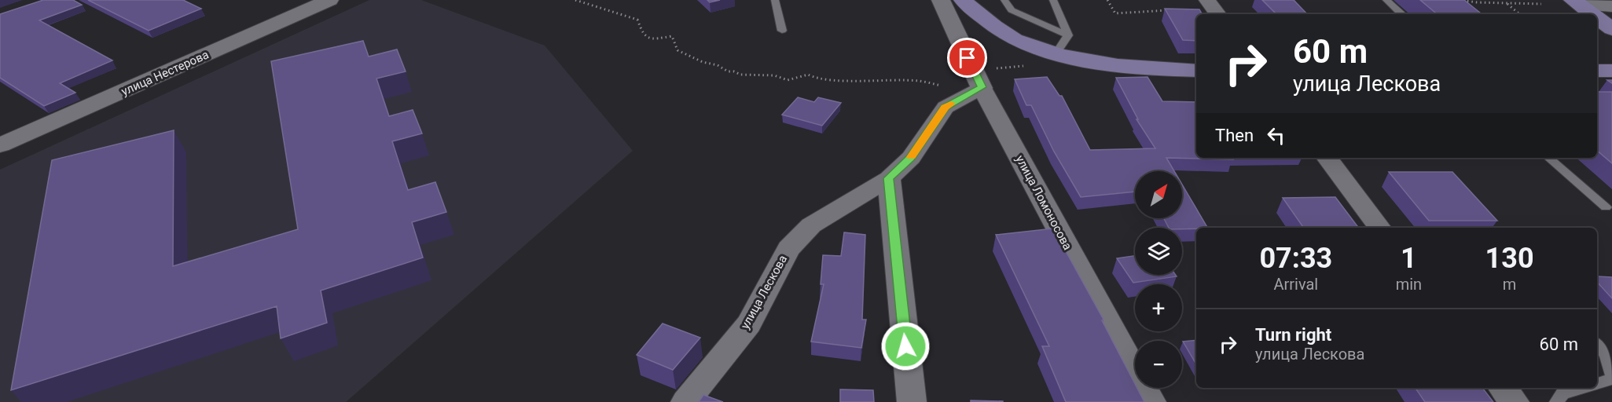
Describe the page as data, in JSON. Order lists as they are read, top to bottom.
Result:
{
  "streets": {
    "street": ["улица Нестерова", "улица Ломоносова", "улица Лескова"]
  },
  "crossings": [
    ["улица Ломоносова", "улица Лескова"]
  ],
  "north": "top right",
  "page": {
    "turn": ["60 m", "улица Лескова"],
    "then": "Then",
    "map_buttons": ["+", "−"],
    "eta": [
      "07:33",
      "Arrival",
      "1",
      "min",
      "130",
      "m"
    ],
    "list": [
      {
        "name": "Turn right",
        "note": "улица Лескова",
        "value": "60 m"
      }
    ]
  }
}
